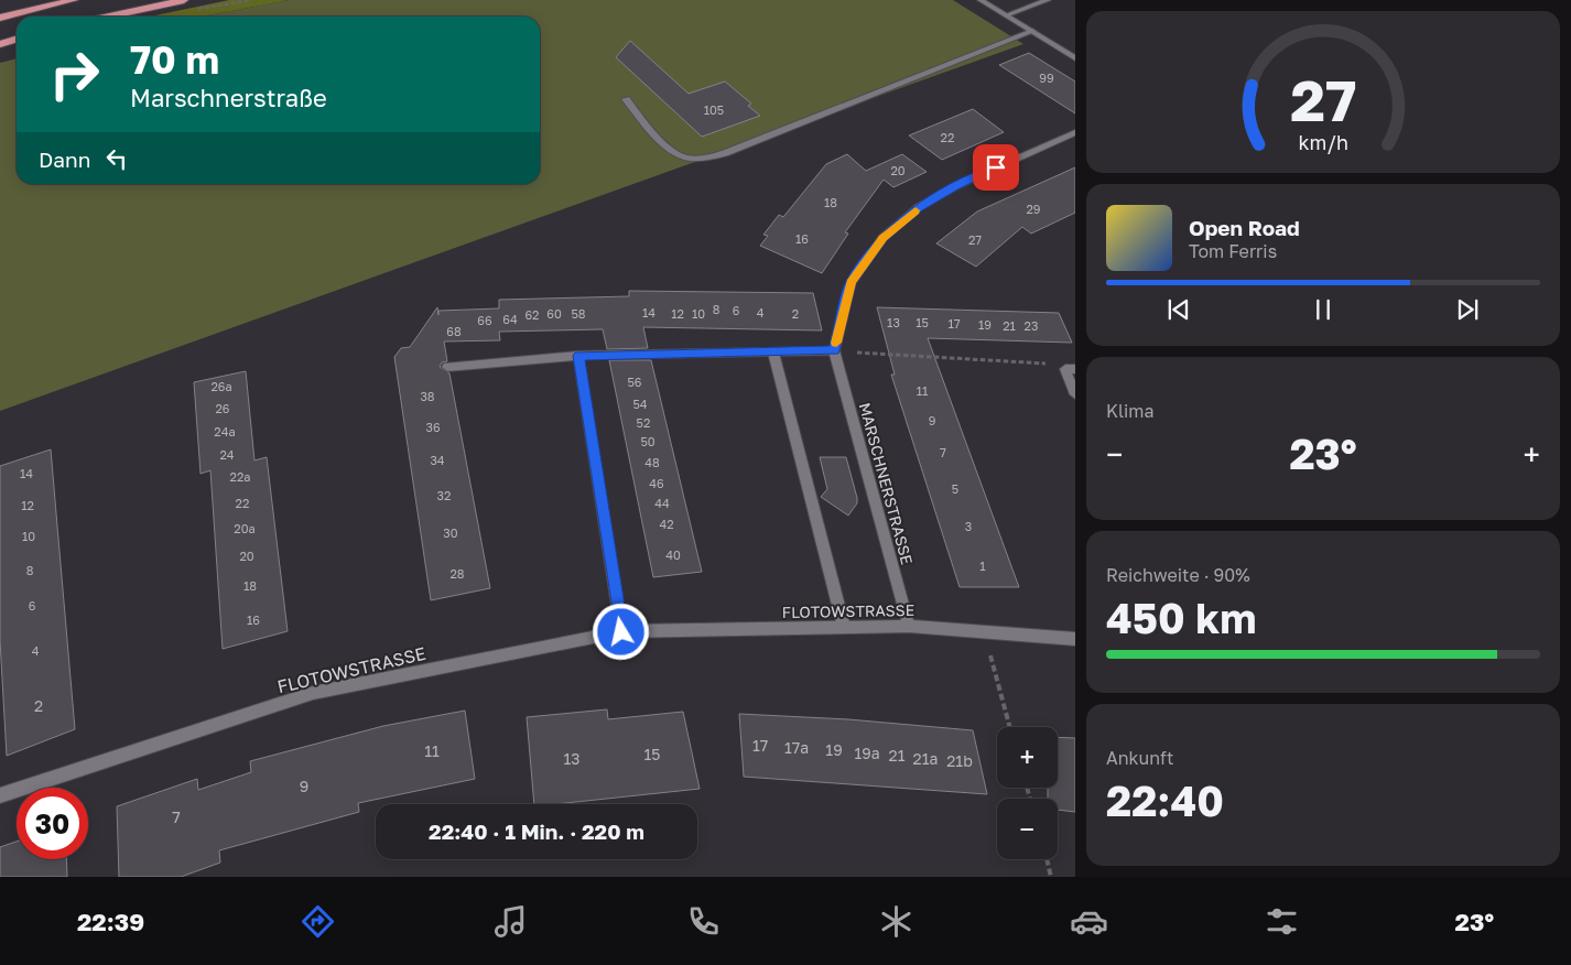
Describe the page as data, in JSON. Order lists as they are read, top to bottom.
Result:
{
  "streets": {
    "street": ["MARSCHNERSTRASSE", "FLOTOWSTRASSE"]
  },
  "crossings": [
    ["MARSCHNERSTRASSE", "FLOTOWSTRASSE"]
  ],
  "house_numbers": [
    "99",
    "105",
    "22",
    "20",
    "18",
    "29",
    "16",
    "27",
    "8",
    "6",
    "14",
    "4",
    "60",
    "58",
    "12",
    "10",
    "2",
    "62",
    "64",
    "66",
    "13",
    "15",
    "17",
    "19",
    "21",
    "23",
    "68",
    "56",
    "26a",
    "11",
    "38",
    "54",
    "26",
    "9",
    "52",
    "36",
    "24a",
    "50",
    "7",
    "24",
    "34",
    "48",
    "14",
    "22a",
    "46",
    "5",
    "32",
    "22",
    "44",
    "12",
    "42",
    "3",
    "20a",
    "30",
    "10",
    "40",
    "20",
    "1",
    "8",
    "28",
    "18",
    "6",
    "16",
    "4",
    "2",
    "17",
    "17a",
    "19",
    "11",
    "19a",
    "15",
    "21",
    "13",
    "21a",
    "21b",
    "9",
    "7"
  ],
  "page": {
    "turn": ["70 m", "Marschnerstraße"],
    "then": "Dann",
    "song": ["Open Road", "Tom Ferris"],
    "tile": [
      "Klima",
      ["Reichweite · 90%", "450 km"],
      ["Ankunft", "22:40"]
    ],
    "heat": ["−", "23°", "+"],
    "map_buttons": ["+", "−"],
    "limit": "30",
    "trip": "22:40 · 1 Min. · 220 m",
    "tabs": ["22:39", "23°"],
    "gauge": ["27", "km/h"]
  }
}
